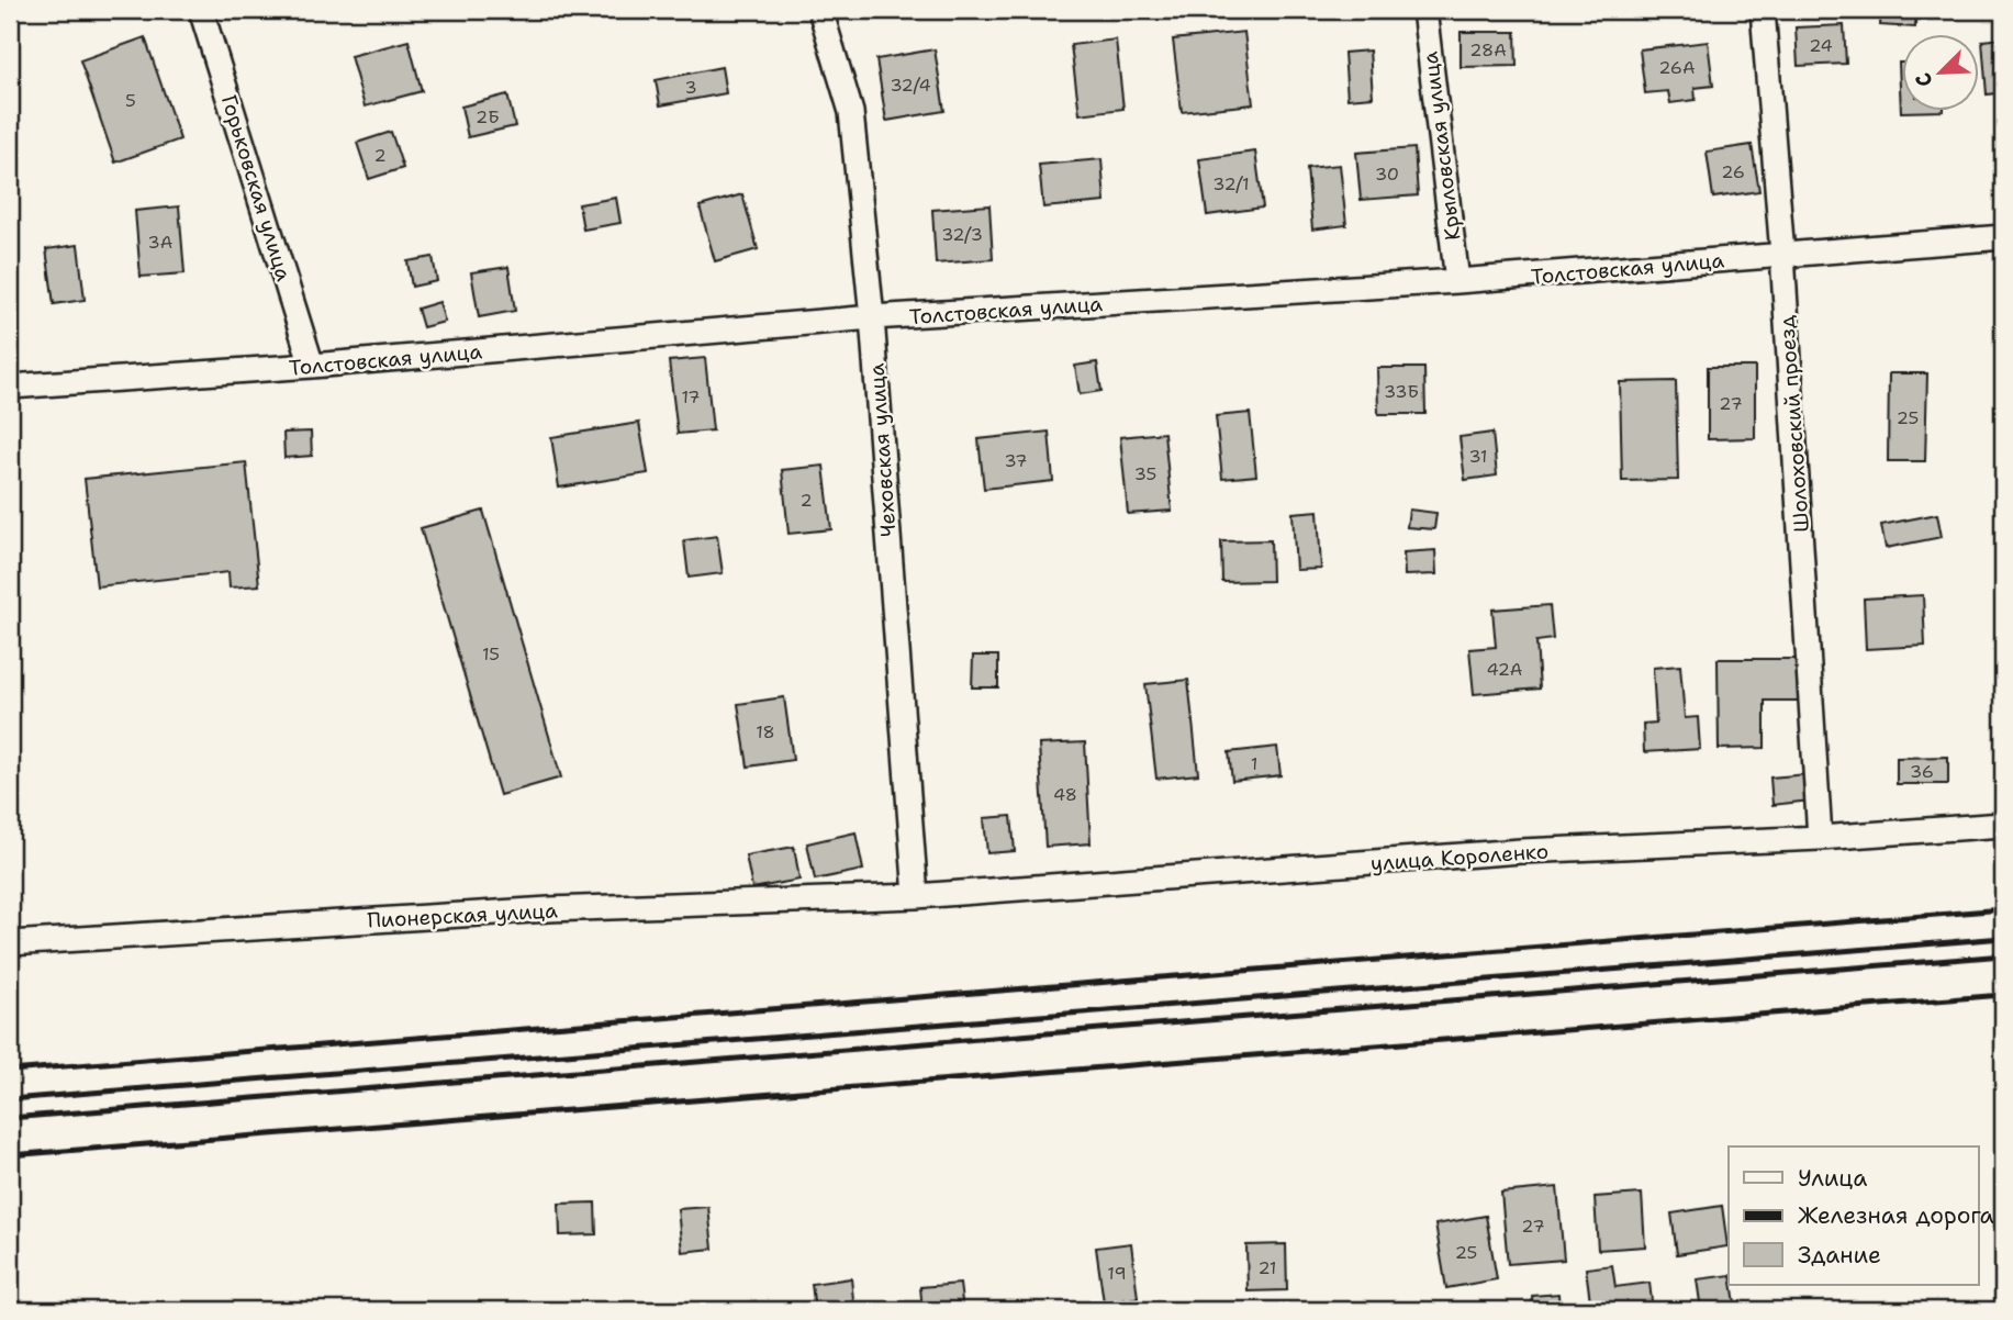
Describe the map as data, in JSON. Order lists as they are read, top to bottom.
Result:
{
  "streets": {
    "street": [
      "Крыловская улица",
      "Горьковская улица",
      "Толстовская улица",
      "Шолоховский проезд",
      "Чеховская улица",
      "улица Короленко",
      "Пионерская улица"
    ]
  },
  "crossings": [
    ["Крыловская улица", "Толстовская улица"],
    ["Горьковская улица", "Толстовская улица"],
    ["Толстовская улица", "Шолоховский проезд"],
    ["Толстовская улица", "Чеховская улица"],
    ["Шолоховский проезд", "улица Короленко"],
    ["Чеховская улица", "улица Короленко"],
    ["Чеховская улица", "Пионерская улица"],
    ["улица Короленко", "Пионерская улица"]
  ],
  "house_numbers": [
    "24",
    "28А",
    "26А",
    "32/4",
    "3",
    "5",
    "2Б",
    "2",
    "26",
    "30",
    "32/1",
    "32/3",
    "3А",
    "33Б",
    "17",
    "27",
    "25",
    "31",
    "37",
    "35",
    "2",
    "15",
    "42А",
    "18",
    "1",
    "36",
    "48",
    "27",
    "25",
    "21",
    "19"
  ],
  "legend": ["Улица", "Железная дорога", "Здание"],
  "north": "bottom left"
}
